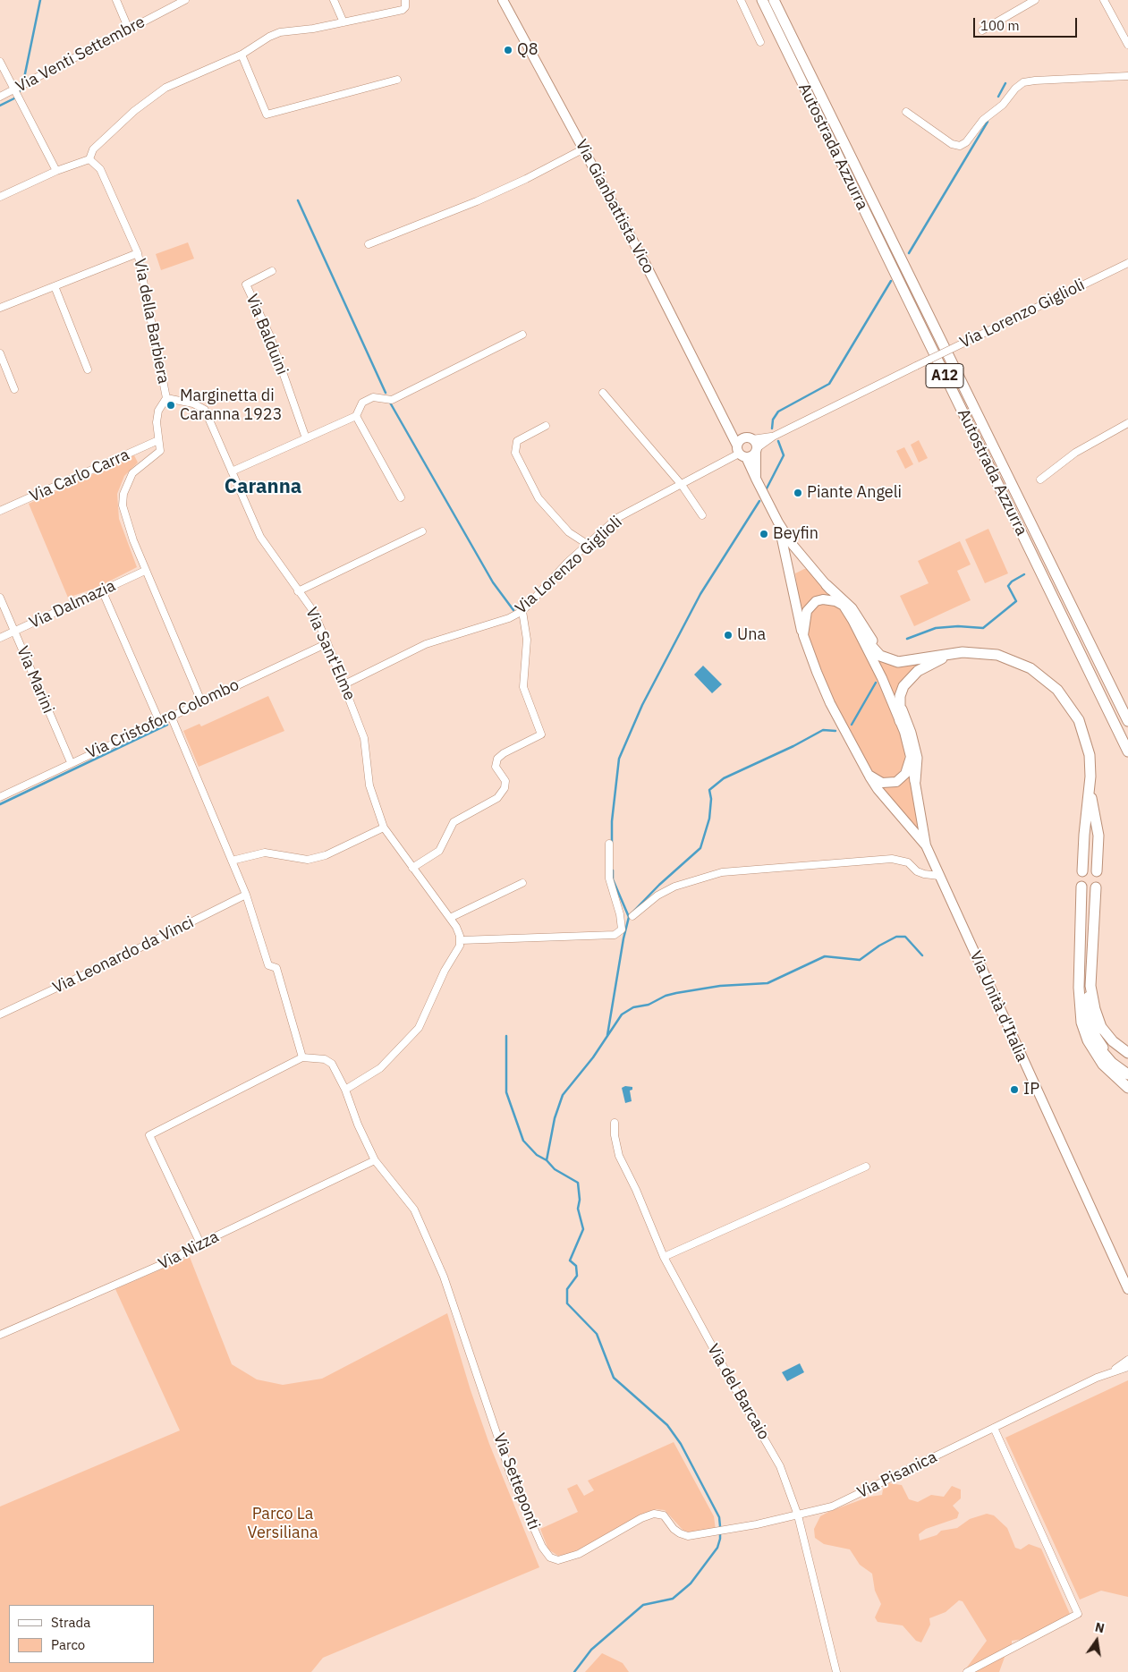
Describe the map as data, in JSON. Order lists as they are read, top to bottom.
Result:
{
  "streets": {
    "highway": ["Autostrada Azzurra", "A12"],
    "main road": ["Via Gianbattista Vico", "Via Unità d'Italia"],
    "street": [
      "Via Venti Settembre",
      "Via Lorenzo Giglioli",
      "Via della Barbiera",
      "Via Balduini",
      "Via Carlo Carra",
      "Via Dalmazia",
      "Via Sant'Elme",
      "Via Marini",
      "Via Cristoforo Colombo",
      "Via Leonardo da Vinci",
      "Via Nizza",
      "Via del Barcaio",
      "Via Pisanica",
      "Via Setteponti"
    ]
  },
  "crossings": [
    ["Via Gianbattista Vico", "Via Lorenzo Giglioli"],
    ["Via Lorenzo Giglioli", "Via Sant'Elme"],
    ["Via della Barbiera", "Via Carlo Carra"],
    ["Via della Barbiera", "Via Dalmazia"],
    ["Via della Barbiera", "Via Sant'Elme"],
    ["Via della Barbiera", "Via Cristoforo Colombo"],
    ["Via Dalmazia", "Via Marini"],
    ["Via Sant'Elme", "Via Cristoforo Colombo"],
    ["Via Marini", "Via Cristoforo Colombo"],
    ["Via Nizza", "Via Setteponti"],
    ["Via del Barcaio", "Via Pisanica"],
    ["Via del Barcaio", "Via Setteponti"],
    ["Via Pisanica", "Via Setteponti"]
  ],
  "districts": ["Caranna"],
  "parks": ["Parco La Versiliana"],
  "places": [
    "Q8",
    "Marginetta di Caranna 1923",
    "Piante Angeli",
    "Beyfin",
    "Una",
    "IP"
  ],
  "legend": ["Strada", "Parco"],
  "scale_bar": "100 m",
  "north": "top"
}
